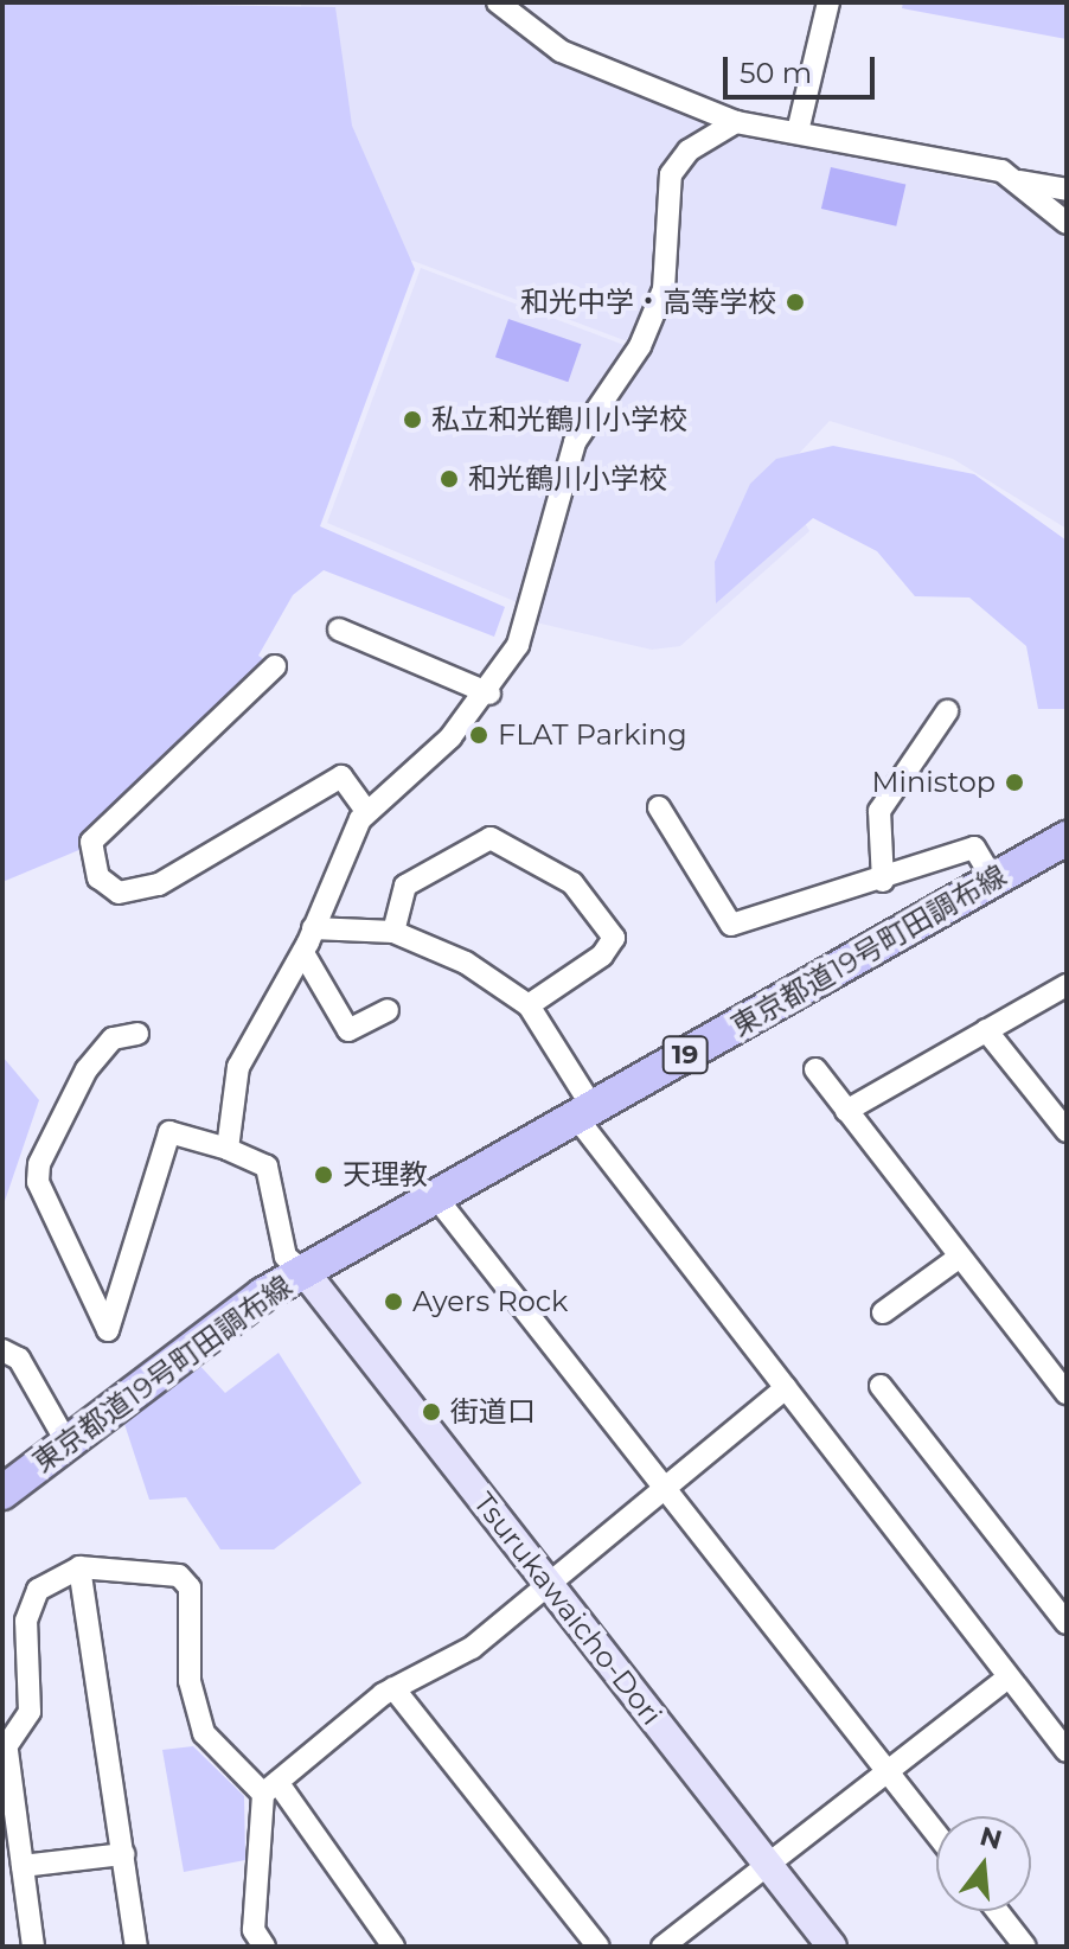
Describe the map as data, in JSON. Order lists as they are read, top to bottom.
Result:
{
  "streets": {
    "main road": ["東京都道19号町田調布線", "19"],
    "street": ["Tsurukawaicho-Dori"]
  },
  "crossings": [
    ["東京都道19号町田調布線", "Tsurukawaicho-Dori"]
  ],
  "places": [
    "和光中学・高等学校",
    "私立和光鶴川小学校",
    "和光鶴川小学校",
    "FLAT Parking",
    "Ministop",
    "天理教",
    "Ayers Rock",
    "街道口"
  ],
  "scale_bar": "50 m",
  "north": "top"
}
